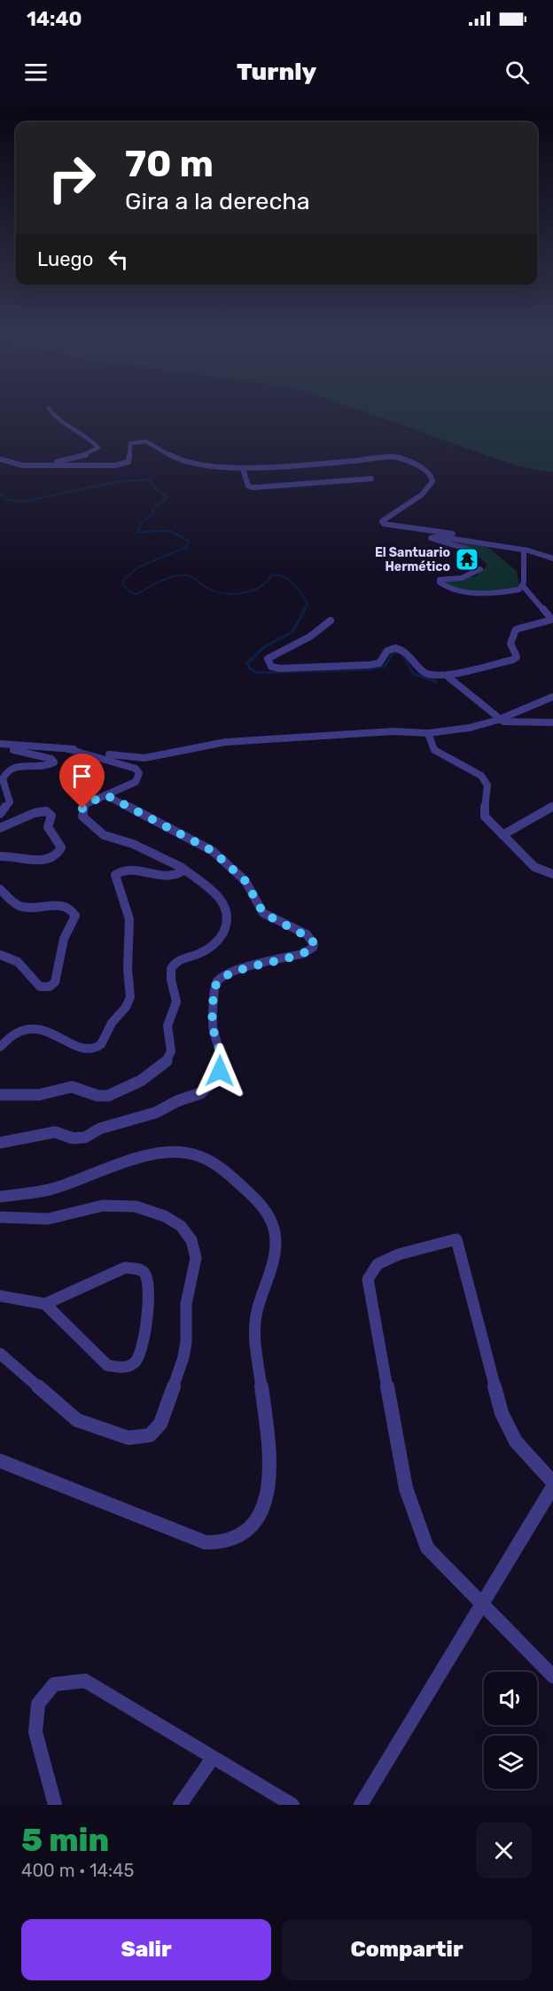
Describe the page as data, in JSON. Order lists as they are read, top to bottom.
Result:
{
  "places": {
    "temple": ["El Santuario Hermético"]
  },
  "page": {
    "status": "14:40",
    "header": "Turnly",
    "turn": ["70 m", "Gira a la derecha"],
    "then": "Luego",
    "heading": ["5 min", "400 m · 14:45"],
    "buttons": ["Salir", "Compartir"]
  }
}
